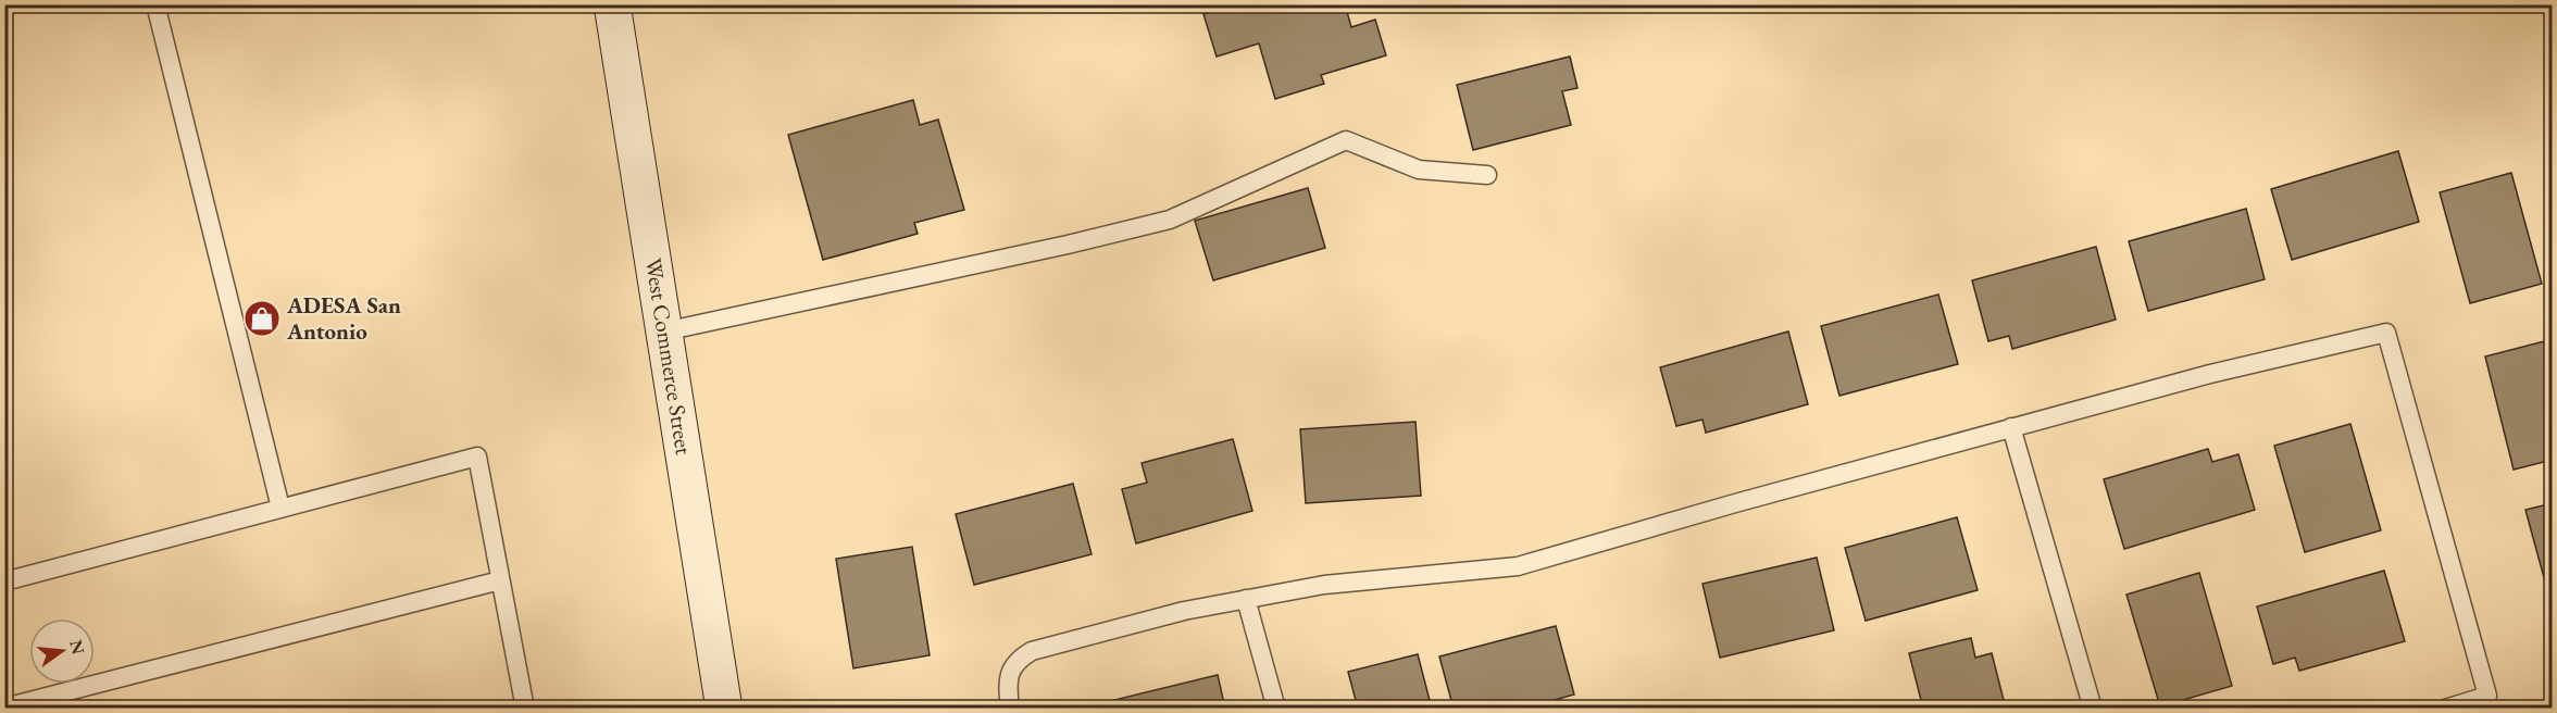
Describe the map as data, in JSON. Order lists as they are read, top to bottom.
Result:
{
  "streets": {
    "main road": ["West Commerce Street"]
  },
  "places": {
    "shop": ["ADESA San Antonio"]
  },
  "north": "right"
}
